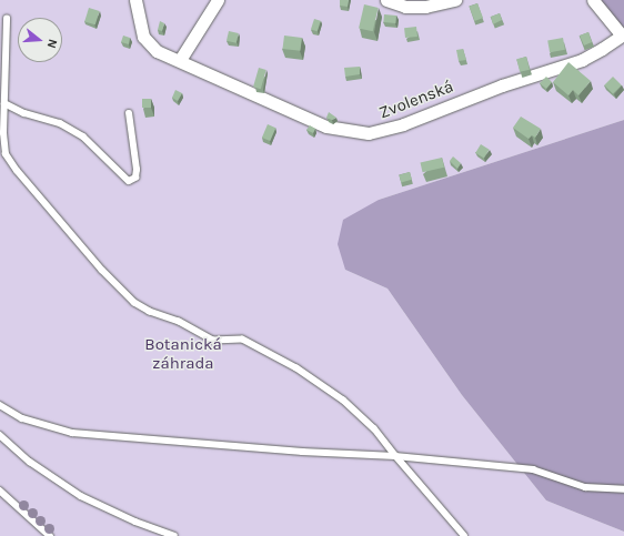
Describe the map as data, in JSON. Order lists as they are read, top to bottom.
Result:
{
  "streets": {
    "street": ["Zvolenská"]
  },
  "parks": ["Botanická záhrada"],
  "north": "right"
}
